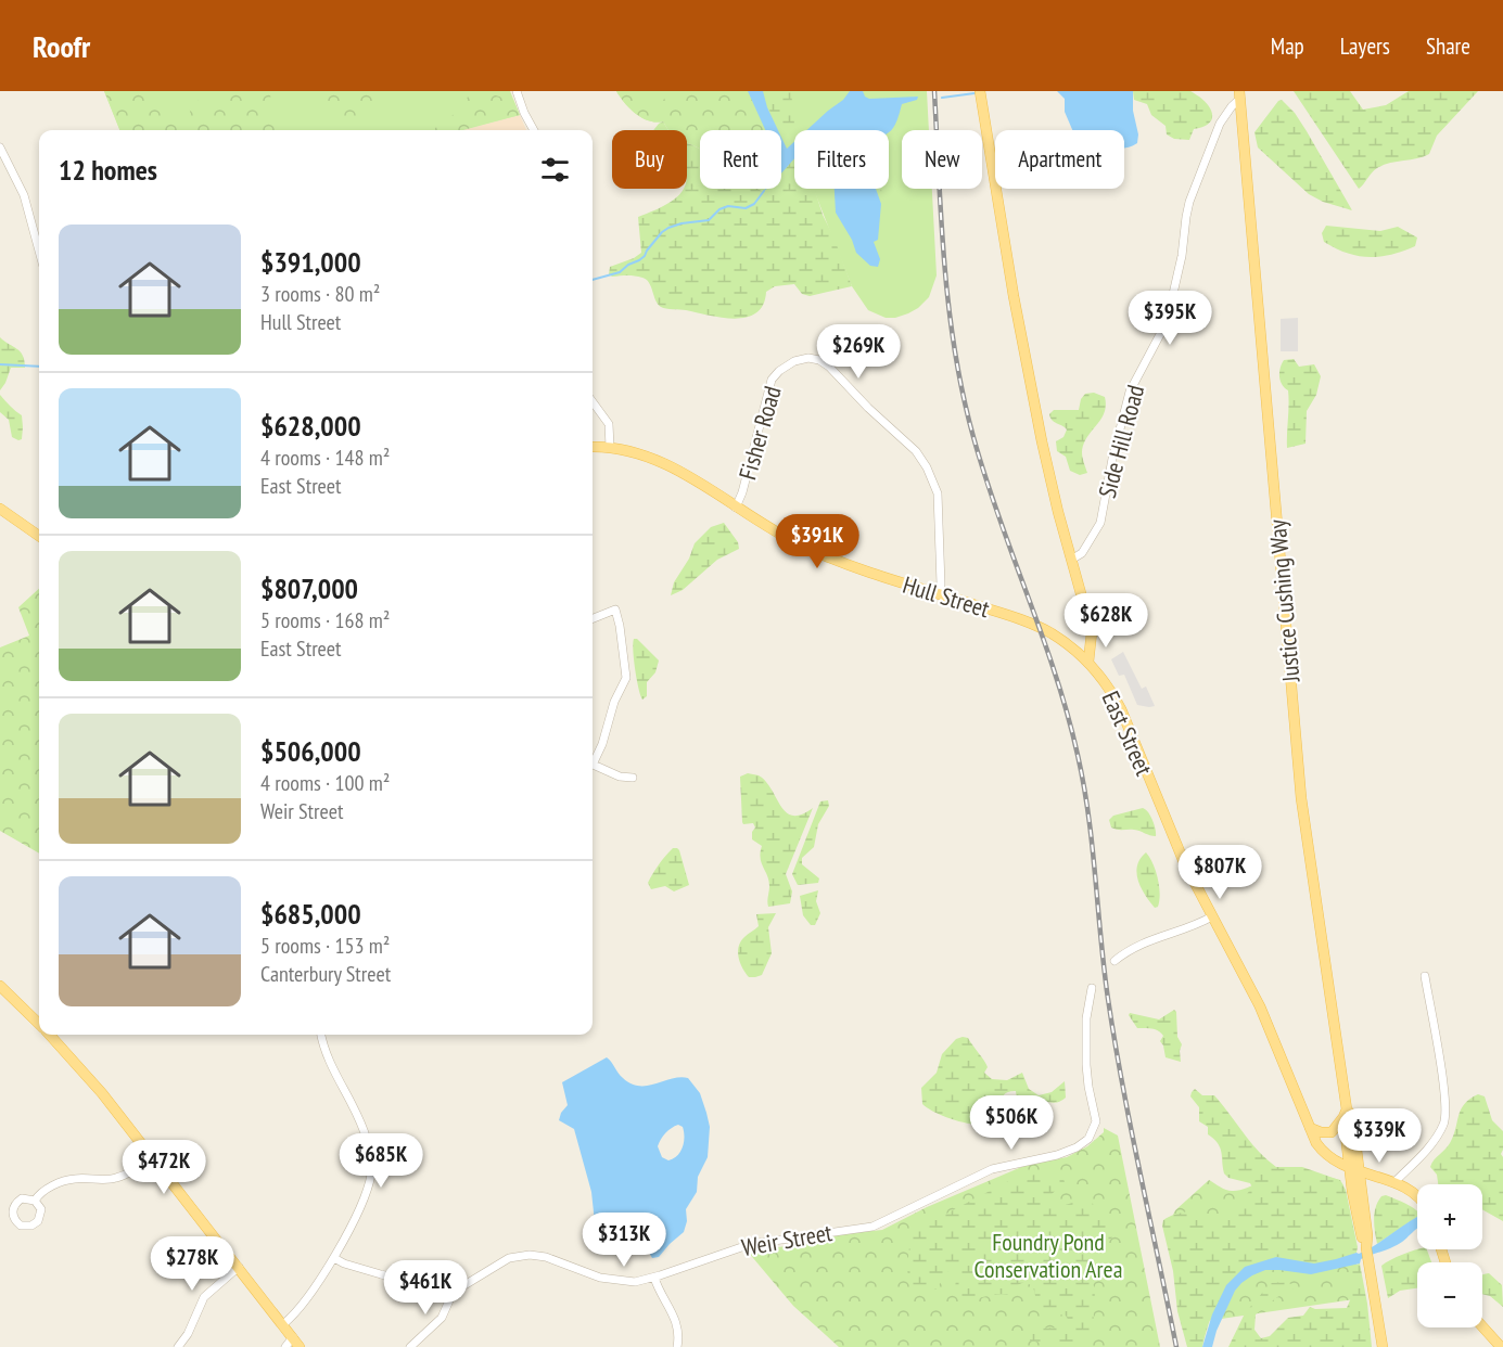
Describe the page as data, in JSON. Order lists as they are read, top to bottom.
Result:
{
  "streets": {
    "main road": ["Hull Street", "Justice Cushing Way", "East Street"],
    "street": ["Fisher Road", "Side Hill Road", "Weir Street"]
  },
  "crossings": [
    ["Fisher Road", "Hull Street"],
    ["Side Hill Road", "Justice Cushing Way"],
    ["Hull Street", "East Street"],
    ["Justice Cushing Way", "East Street"]
  ],
  "parks": ["Foundry Pond Conservation Area"],
  "page": {
    "header": "Roofr",
    "nav": ["Map", "Layers", "Share"],
    "chip": [
      "Buy",
      "Rent",
      "Filters",
      "New",
      "Apartment"
    ],
    "heading": "12 homes",
    "list": [
      {
        "name": "$391,000",
        "note": "3 rooms · 80 m² · Hull Street"
      },
      {
        "name": "$628,000",
        "note": "4 rooms · 148 m² · East Street"
      },
      {
        "name": "$807,000",
        "note": "5 rooms · 168 m² · East Street"
      },
      {
        "name": "$506,000",
        "note": "4 rooms · 100 m² · Weir Street"
      },
      {
        "name": "$685,000",
        "note": "5 rooms · 153 m² · Canterbury Street"
      }
    ],
    "price": [
      "$395K",
      "$269K",
      "$391K",
      "$628K",
      "$807K",
      "$506K",
      "$339K",
      "$685K",
      "$472K",
      "$313K",
      "$278K",
      "$461K"
    ],
    "map_buttons": ["+", "−"]
  }
}
